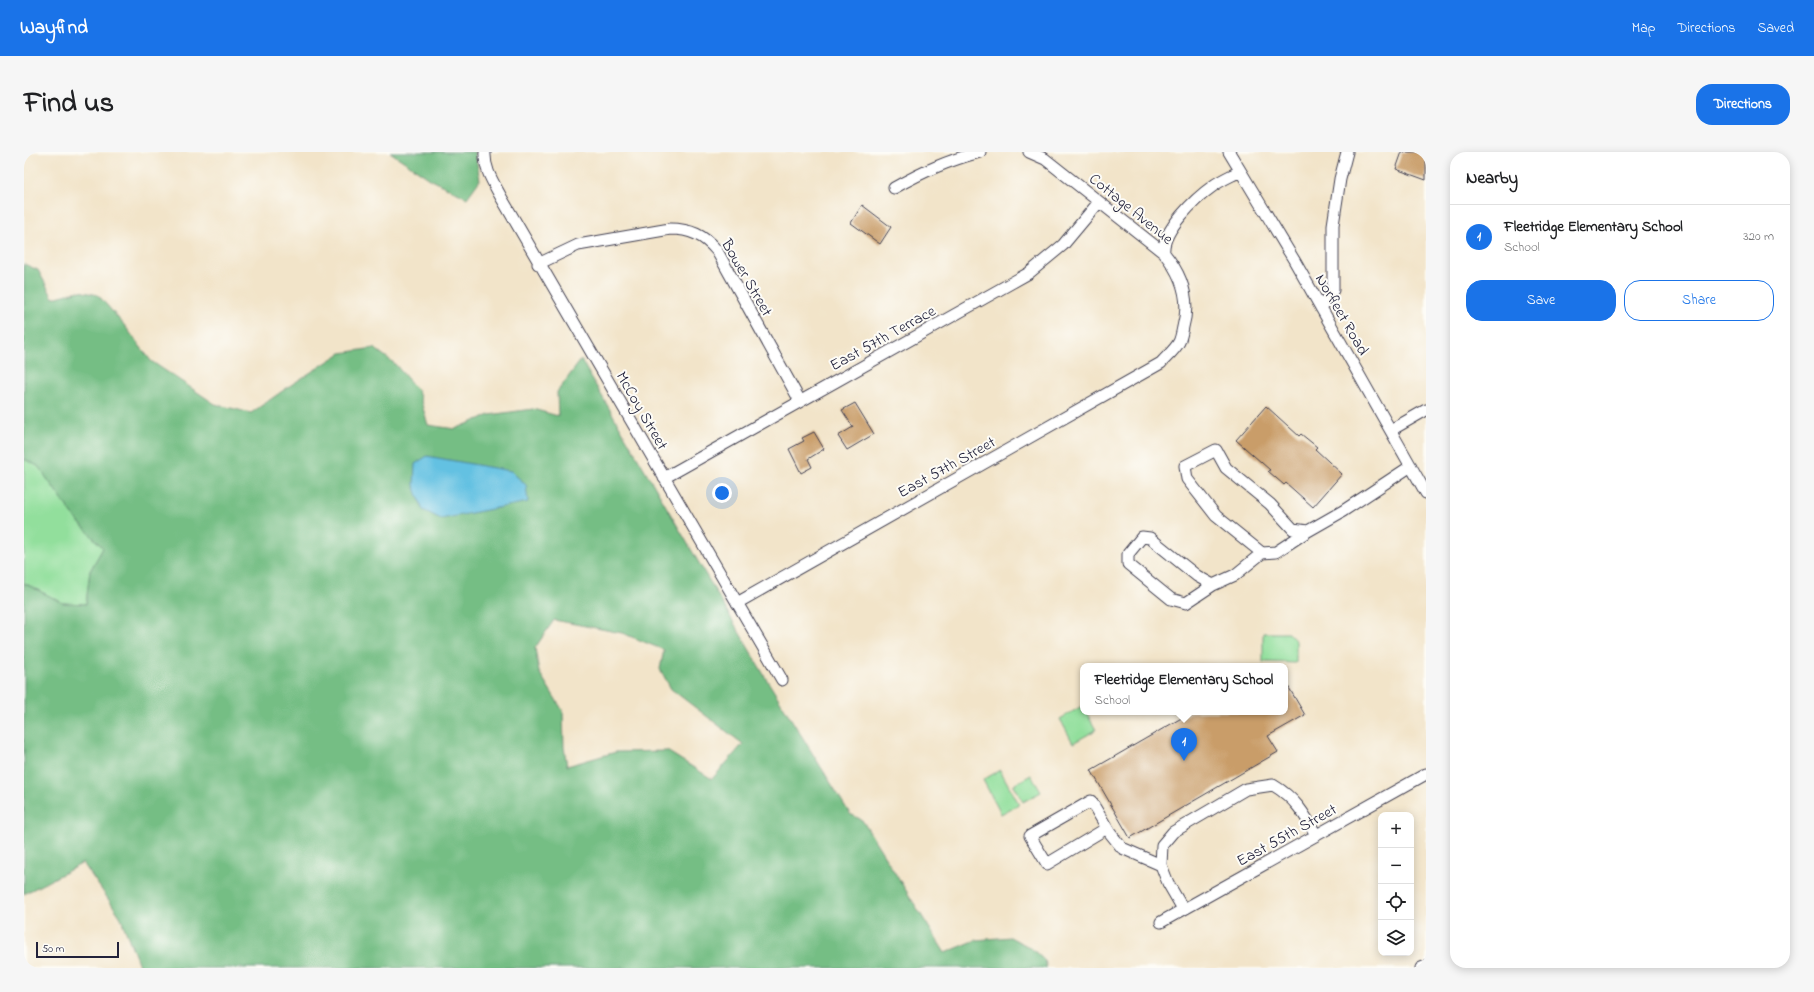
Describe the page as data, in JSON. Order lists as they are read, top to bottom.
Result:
{
  "streets": {
    "street": [
      "Cottage Avenue",
      "Bower Street",
      "Norfleet Road",
      "East 57th Terrace",
      "McCoy Street",
      "East 57th Street",
      "East 55th Street"
    ]
  },
  "crossings": [
    ["Cottage Avenue", "East 57th Terrace"],
    ["Cottage Avenue", "East 57th Street"],
    ["Bower Street", "East 57th Terrace"],
    ["Bower Street", "McCoy Street"],
    ["East 57th Terrace", "McCoy Street"],
    ["McCoy Street", "East 57th Street"]
  ],
  "scale_bar": "50 m",
  "page": {
    "header": "Wayfind",
    "nav": ["Map", "Directions", "Saved"],
    "title": "Find us",
    "buttons": [
      "Directions",
      ["Save", "Share"]
    ],
    "heading": "Nearby",
    "list": [
      {
        "mark": "1",
        "name": "Fleetridge Elementary School",
        "note": "School",
        "value": "320 m"
      }
    ],
    "popup": ["Fleetridge Elementary School", "School"],
    "pins": "1",
    "map_buttons": ["+", "−"],
    "scale": "50 m"
  }
}
